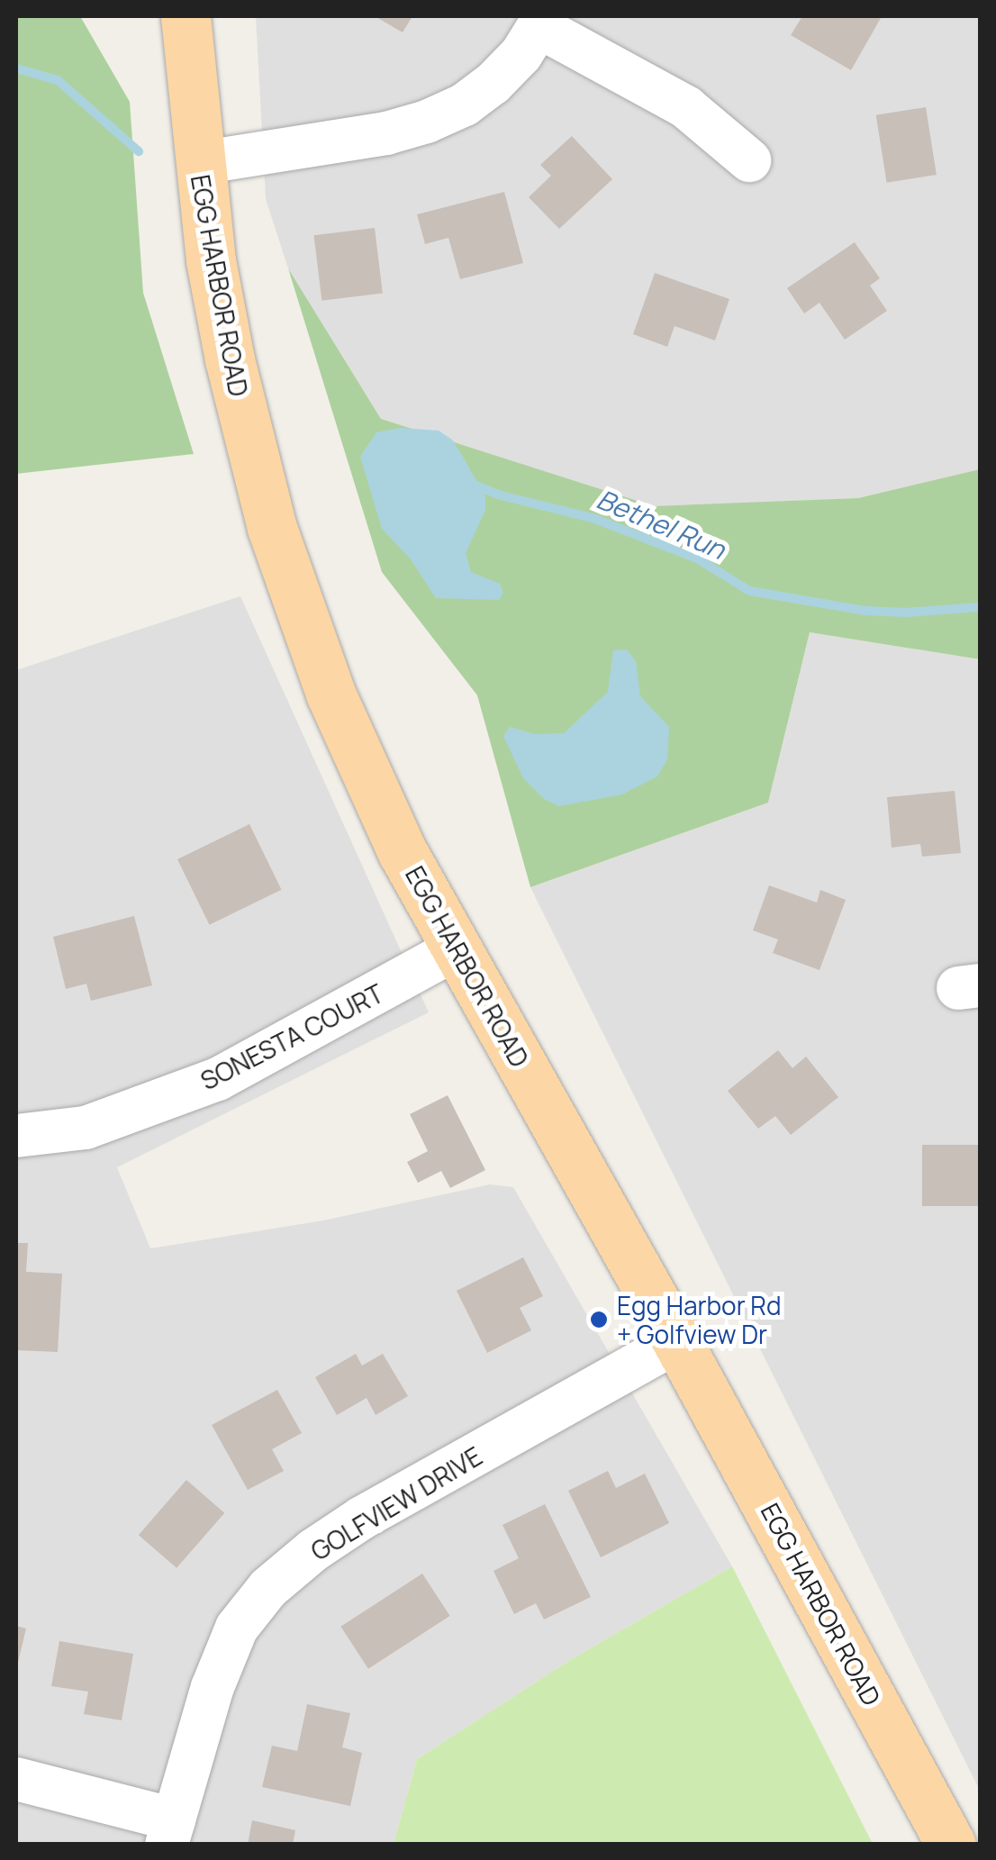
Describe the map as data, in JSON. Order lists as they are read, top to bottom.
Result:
{
  "streets": {
    "main road": ["EGG HARBOR ROAD"],
    "street": ["SONESTA COURT", "GOLFVIEW DRIVE"]
  },
  "crossings": [
    ["EGG HARBOR ROAD", "SONESTA COURT"],
    ["EGG HARBOR ROAD", "GOLFVIEW DRIVE"]
  ],
  "water": ["Bethel Run"],
  "places": ["Egg Harbor Rd + Golfview Dr"]
}
